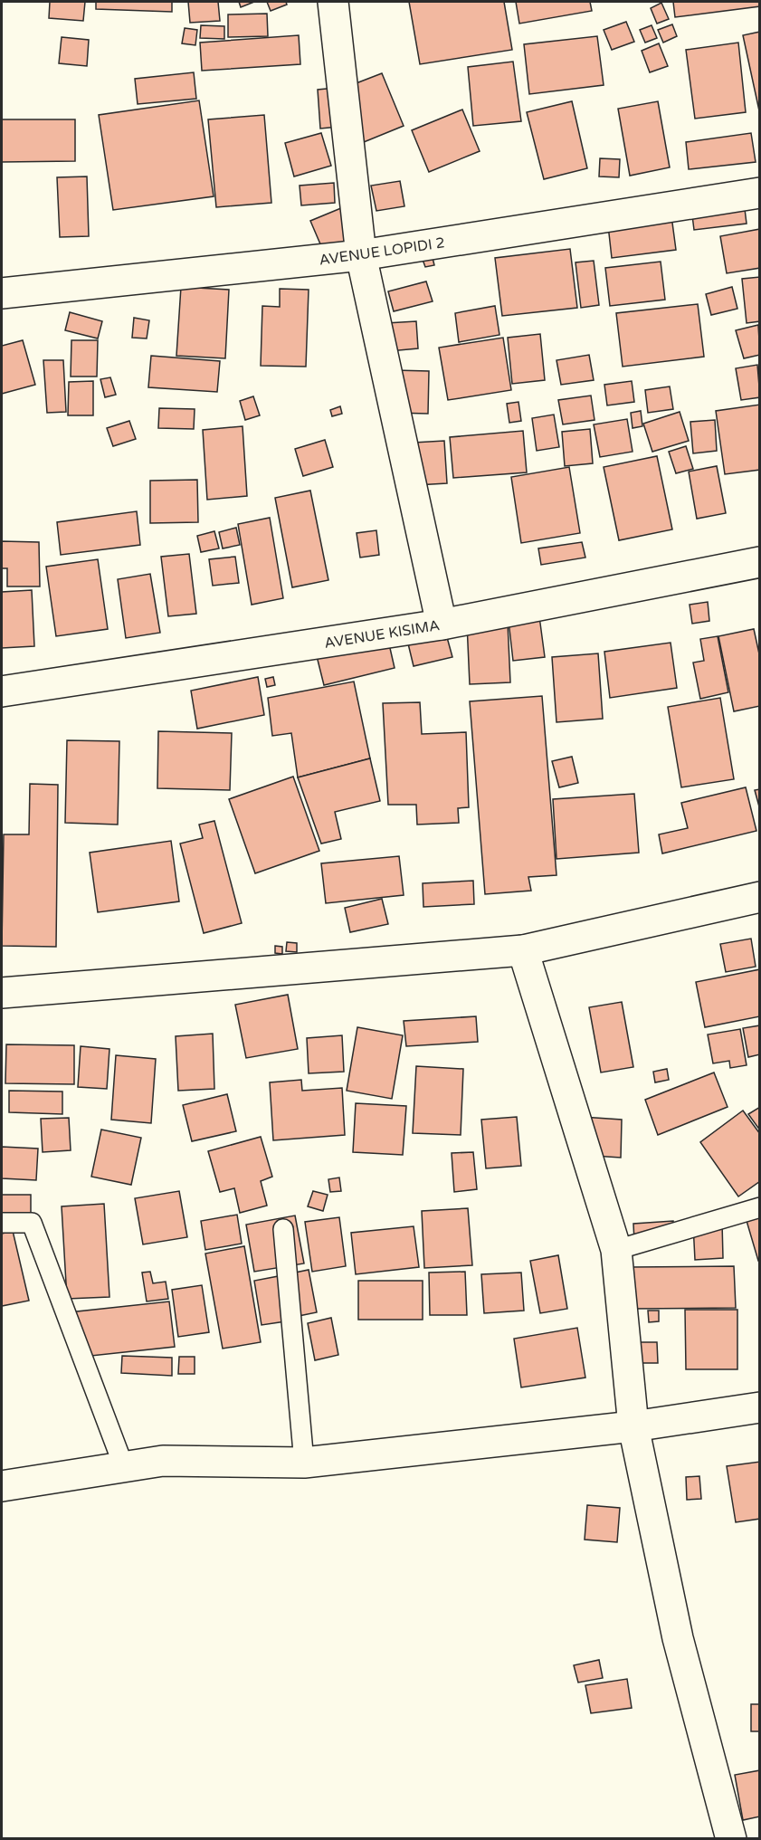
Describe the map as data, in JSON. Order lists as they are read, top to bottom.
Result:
{
  "streets": {
    "street": ["AVENUE LOPIDI 2", "AVENUE KISIMA"]
  }
}
